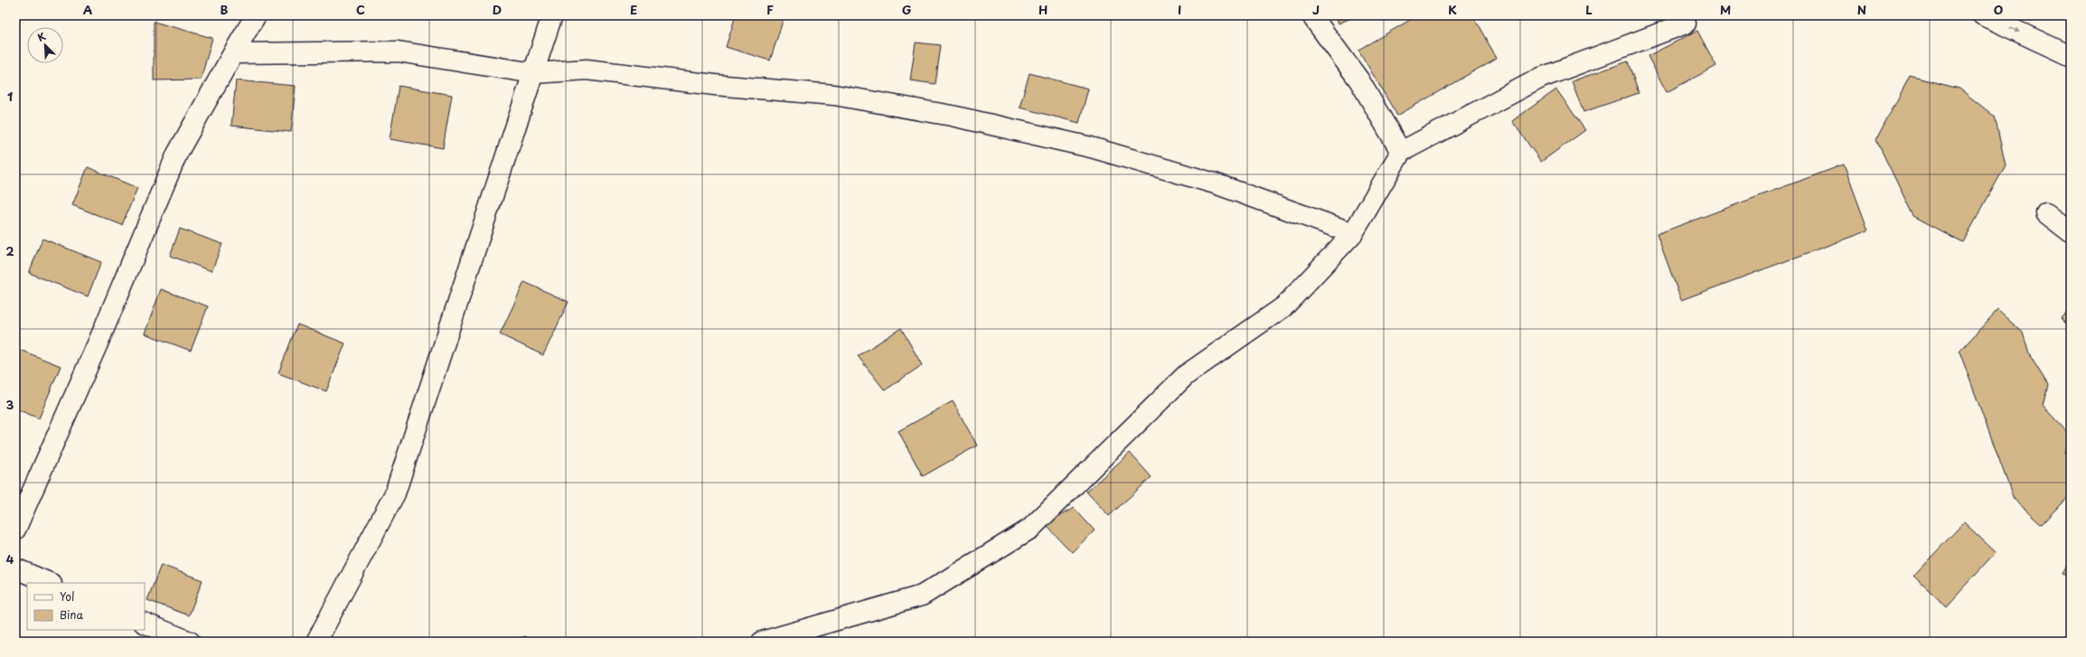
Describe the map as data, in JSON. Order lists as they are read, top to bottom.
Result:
{
  "legend": ["Yol", "Bina"],
  "north": "top left",
  "grid": {
    "columns": [
      "A",
      "B",
      "C",
      "D",
      "E",
      "F",
      "G",
      "H",
      "I",
      "J",
      "K",
      "L",
      "M",
      "N",
      "O"
    ],
    "rows": [
      "1",
      "2",
      "3",
      "4"
    ]
  }
}
